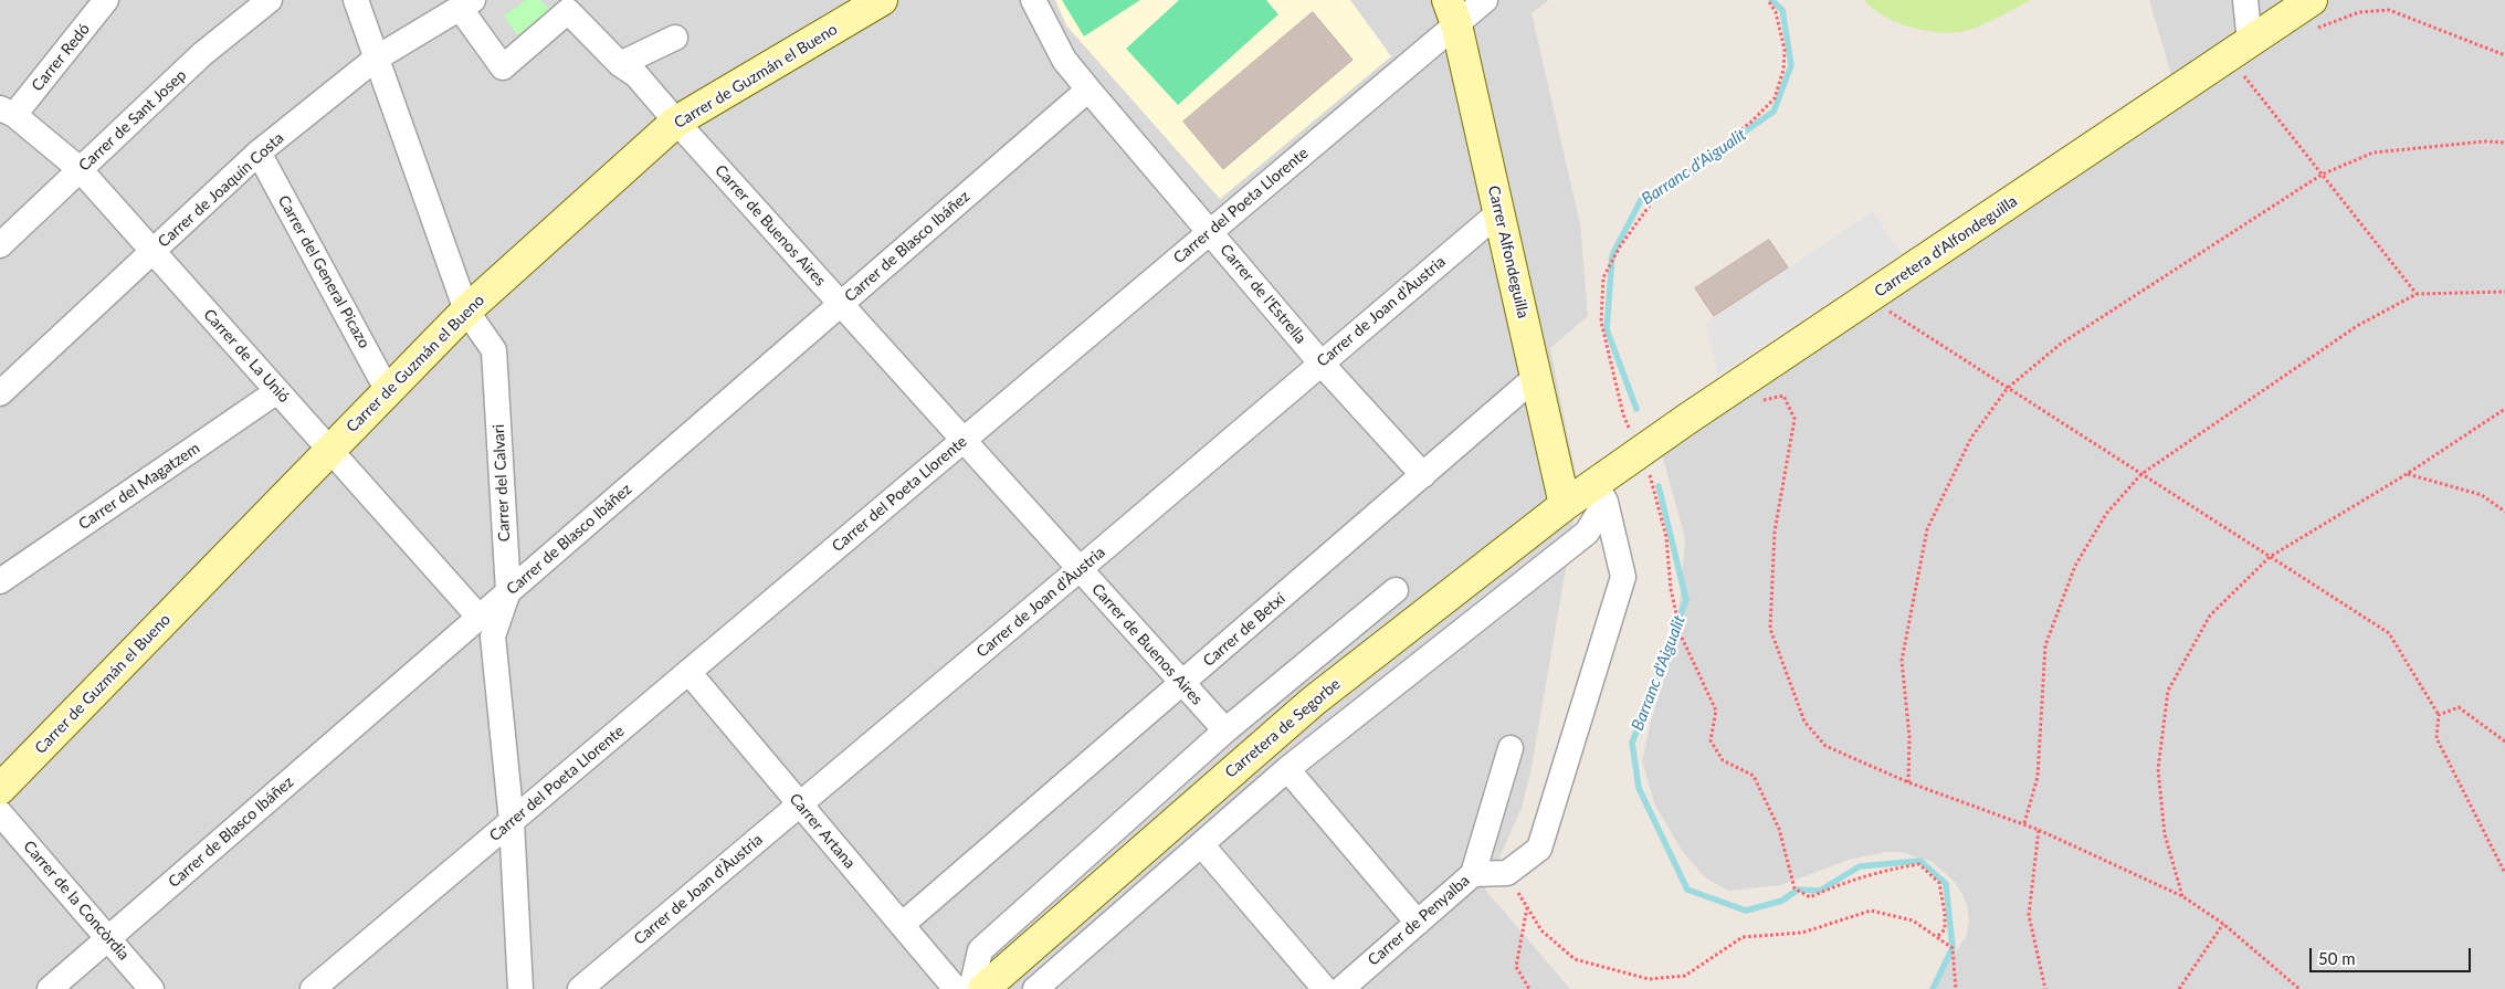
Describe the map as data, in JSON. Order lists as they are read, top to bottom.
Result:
{
  "streets": {
    "street": [
      "Carrer Redó",
      "Carrer de Guzmán el Bueno",
      "Carrer de Sant Josep",
      "Carrer de Joaquín Costa",
      "Carrer del Poeta Llorente",
      "Carrer de Buenos Aires",
      "Carrer de Blasco Ibáñez",
      "Carretera d'Alfondeguilla",
      "Carrer Alfondeguilla",
      "Carrer del General Picazo",
      "Carrer de l'Estrella",
      "Carrer de Joan d'Àustria",
      "Carrer de La Unió",
      "Carrer del Calvari",
      "Carrer del Magatzem",
      "Carrer de Betxí",
      "Carretera de Segorbe",
      "Carrer Artana",
      "Carrer de la Concòrdia",
      "Carrer de Penyalba"
    ]
  },
  "crossings": [
    ["Carrer Redó", "Carrer de La Unió"],
    ["Carrer de Guzmán el Bueno", "Carrer de Buenos Aires"],
    ["Carrer de Guzmán el Bueno", "Carrer del General Picazo"],
    ["Carrer de Guzmán el Bueno", "Carrer de La Unió"],
    ["Carrer de Guzmán el Bueno", "Carrer del Calvari"],
    ["Carrer de Sant Josep", "Carrer de La Unió"],
    ["Carrer de Joaquín Costa", "Carrer del General Picazo"],
    ["Carrer de Joaquín Costa", "Carrer de La Unió"],
    ["Carrer de Joaquín Costa", "Carrer del Calvari"],
    ["Carrer del Poeta Llorente", "Carrer de Buenos Aires"],
    ["Carrer del Poeta Llorente", "Carrer Alfondeguilla"],
    ["Carrer del Poeta Llorente", "Carrer de l'Estrella"],
    ["Carrer del Poeta Llorente", "Carrer del Calvari"],
    ["Carrer del Poeta Llorente", "Carrer Artana"],
    ["Carrer de Buenos Aires", "Carrer de Blasco Ibáñez"],
    ["Carrer de Buenos Aires", "Carrer de Joan d'Àustria"],
    ["Carrer de Buenos Aires", "Carrer de Betxí"],
    ["Carrer de Blasco Ibáñez", "Carrer de l'Estrella"],
    ["Carrer de Blasco Ibáñez", "Carrer de La Unió"],
    ["Carrer de Blasco Ibáñez", "Carrer del Calvari"],
    ["Carrer de Blasco Ibáñez", "Carrer de la Concòrdia"],
    ["Carretera d'Alfondeguilla", "Carretera de Segorbe"],
    ["Carrer Alfondeguilla", "Carrer de Joan d'Àustria"],
    ["Carrer Alfondeguilla", "Carrer de Betxí"],
    ["Carrer Alfondeguilla", "Carretera de Segorbe"],
    ["Carrer de l'Estrella", "Carrer de Joan d'Àustria"],
    ["Carrer de l'Estrella", "Carrer de Betxí"],
    ["Carrer de Joan d'Àustria", "Carrer Artana"],
    ["Carrer de La Unió", "Carrer del Magatzem"],
    ["Carrer de Betxí", "Carrer Artana"]
  ],
  "water": ["Barranc d'Aigualit"],
  "scale_bar": "50 m"
}
